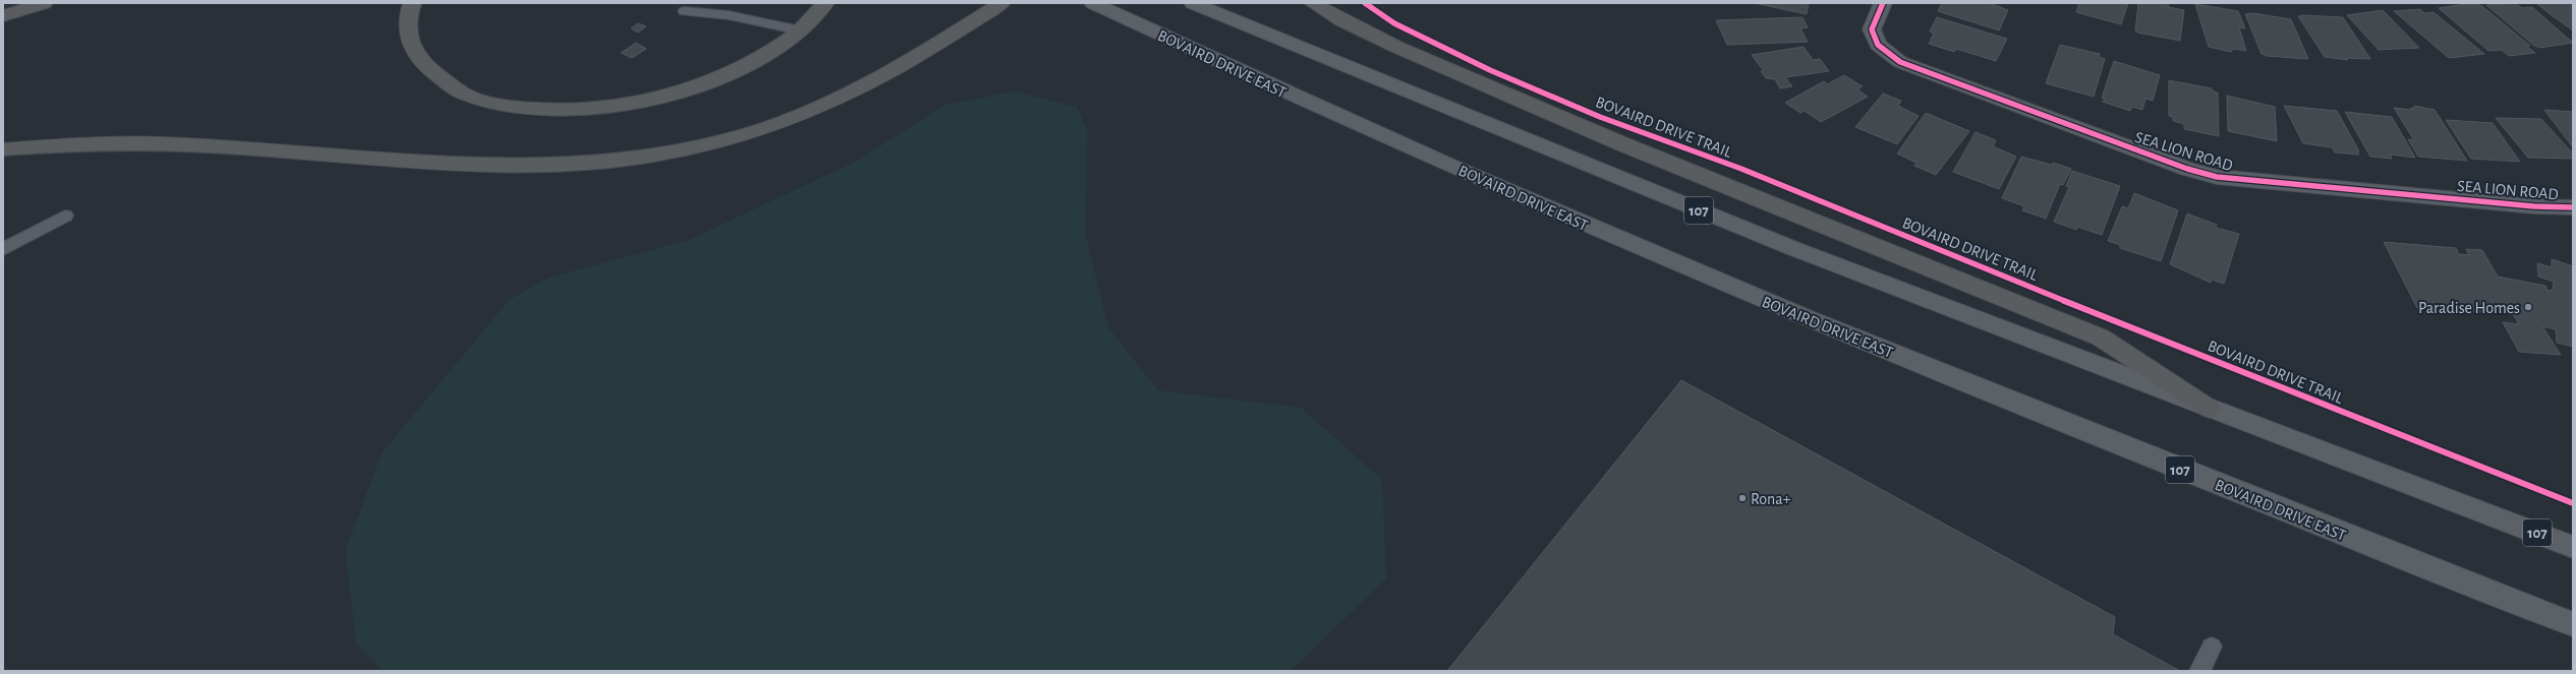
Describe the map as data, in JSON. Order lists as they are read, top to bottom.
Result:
{
  "streets": {
    "main road": ["BOVAIRD DRIVE EAST", "107"],
    "street": ["SEA LION ROAD"],
    "cycle path": ["BOVAIRD DRIVE TRAIL"]
  },
  "places": ["Paradise Homes", "Rona+"]
}
